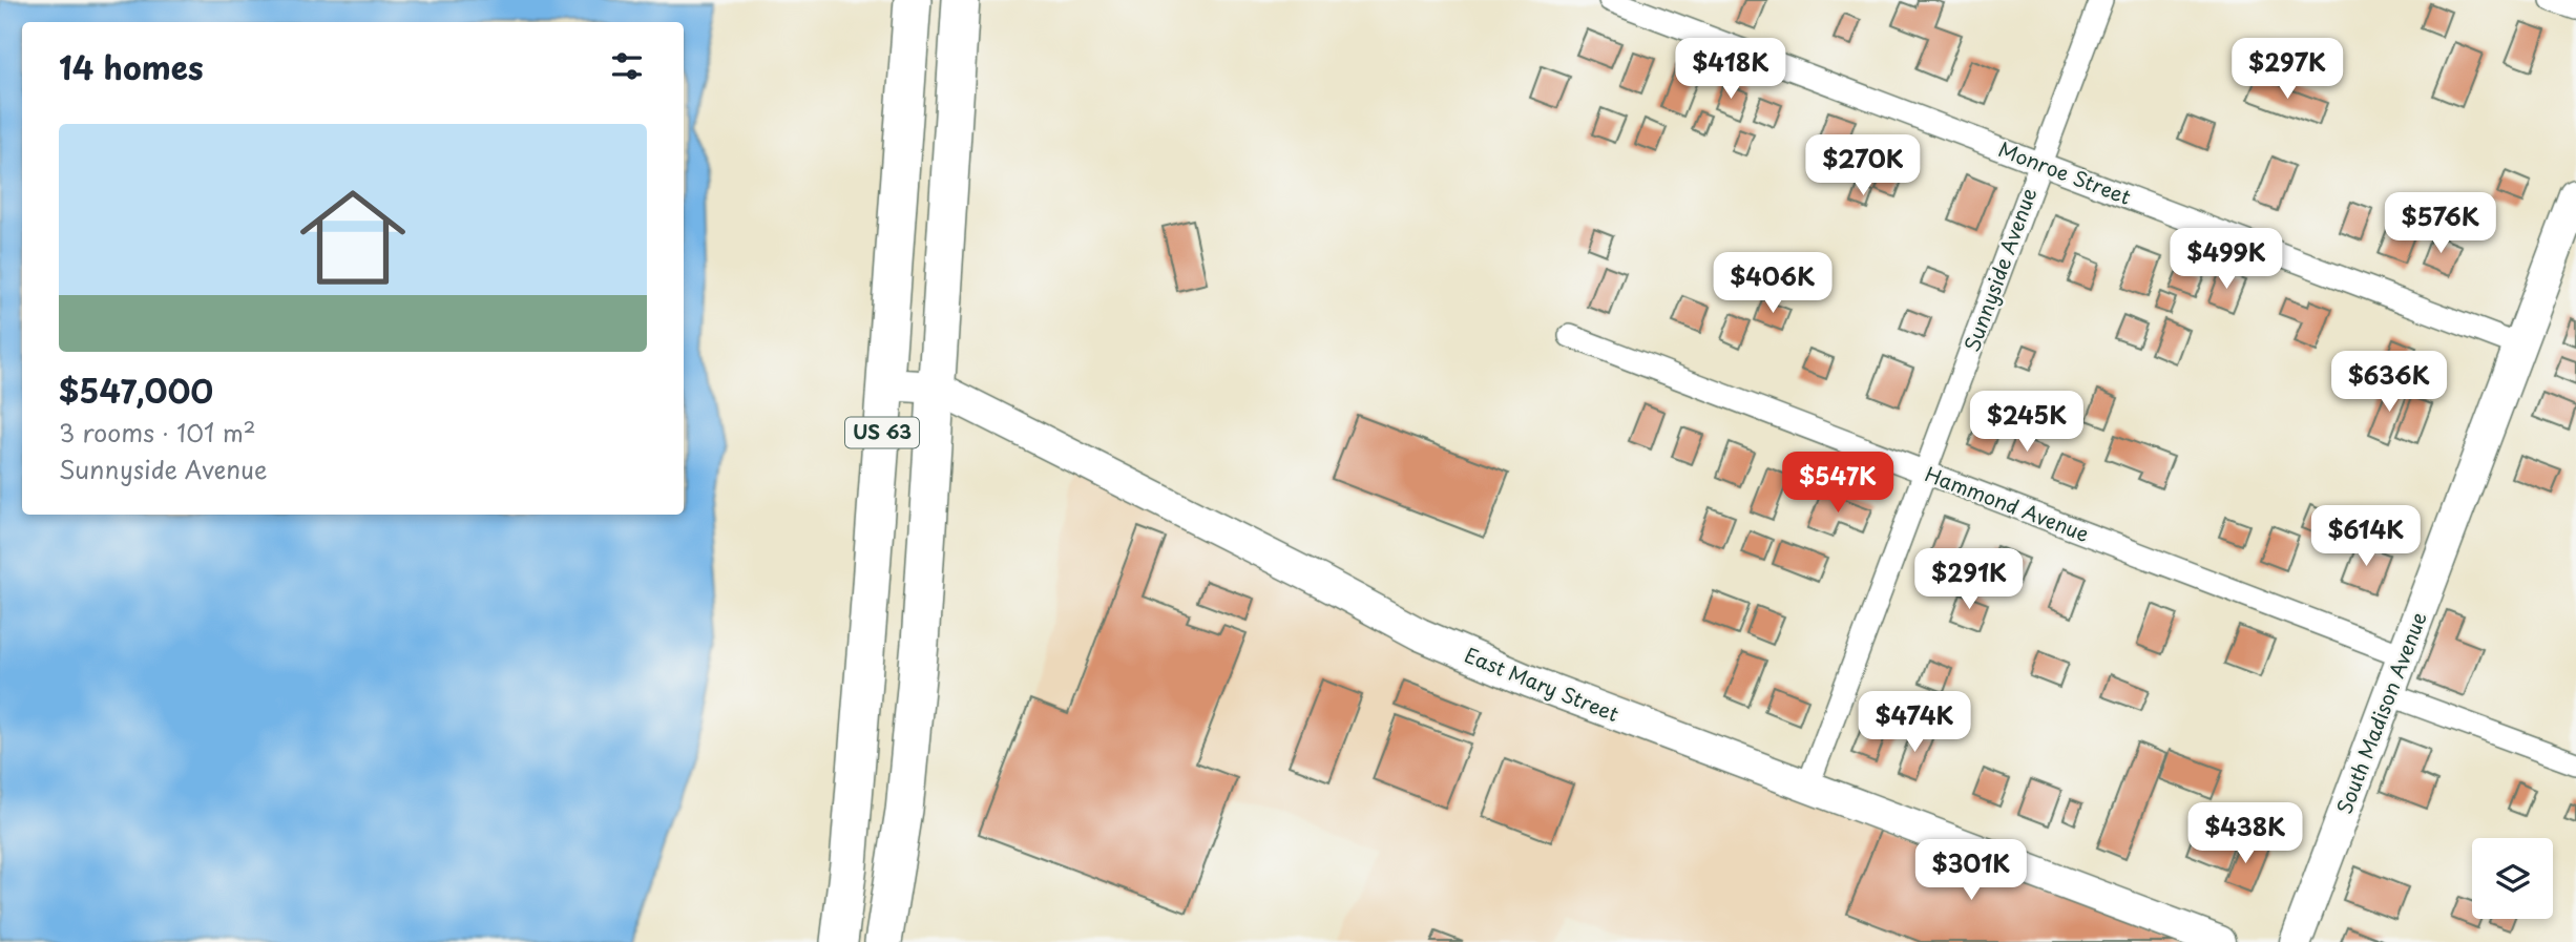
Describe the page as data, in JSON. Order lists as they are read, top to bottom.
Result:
{
  "streets": {
    "highway": ["US 63"],
    "main road": ["East Mary Street", "South Madison Avenue"],
    "street": ["Monroe Street", "Sunnyside Avenue", "Hammond Avenue"]
  },
  "crossings": [
    ["Monroe Street", "Sunnyside Avenue"],
    ["Monroe Street", "South Madison Avenue"],
    ["Sunnyside Avenue", "Hammond Avenue"],
    ["Sunnyside Avenue", "East Mary Street"],
    ["US 63", "East Mary Street"],
    ["Hammond Avenue", "South Madison Avenue"]
  ],
  "page": {
    "heading": "14 homes",
    "price": [
      "$418K",
      "$297K",
      "$270K",
      "$576K",
      "$499K",
      "$406K",
      "$636K",
      "$245K",
      "$547K",
      "$614K",
      "$291K",
      "$474K",
      "$438K",
      "$301K"
    ],
    "list": [
      {
        "name": "$547,000",
        "note": "3 rooms · 101 m² · Sunnyside Avenue"
      }
    ]
  }
}
